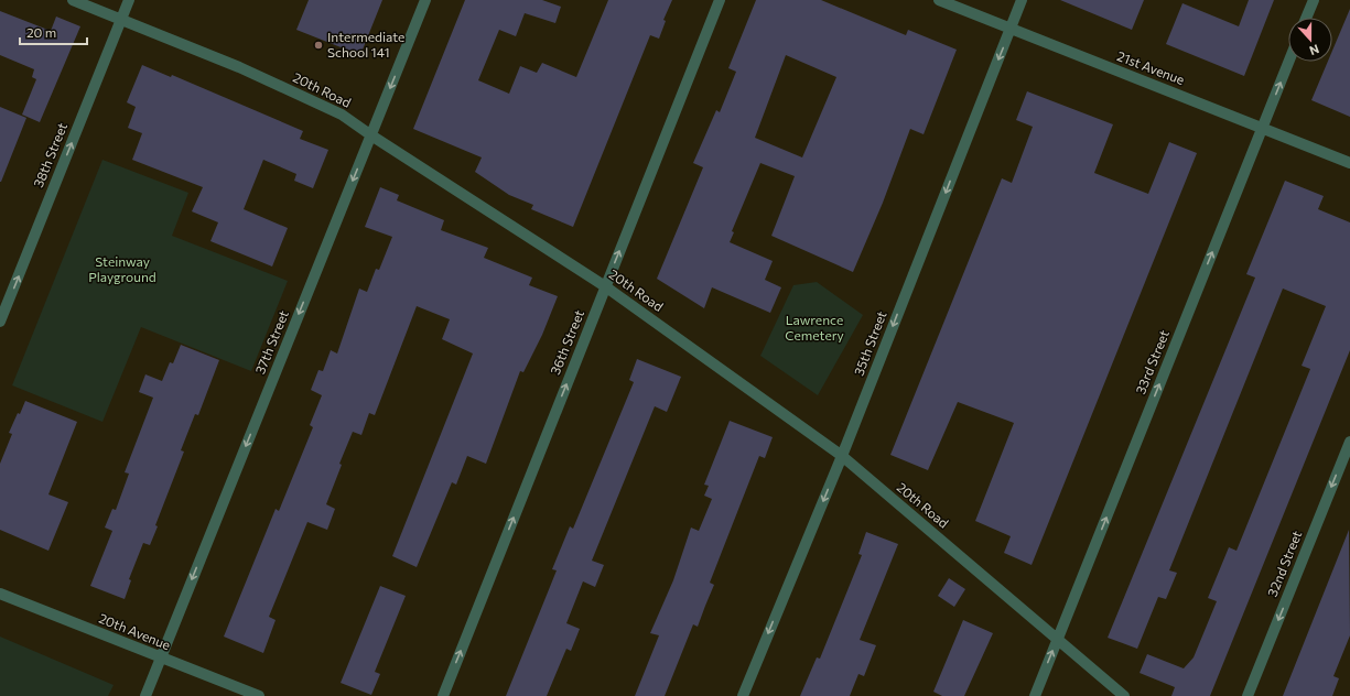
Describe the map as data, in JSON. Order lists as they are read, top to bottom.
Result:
{
  "streets": {
    "street": [
      "21st Avenue",
      "20th Road",
      "38th Street",
      "37th Street",
      "36th Street",
      "35th Street",
      "33rd Street",
      "32nd Street",
      "20th Avenue"
    ]
  },
  "crossings": [
    ["21st Avenue", "35th Street"],
    ["21st Avenue", "33rd Street"],
    ["20th Road", "38th Street"],
    ["20th Road", "37th Street"],
    ["20th Road", "36th Street"],
    ["20th Road", "35th Street"],
    ["20th Road", "33rd Street"],
    ["37th Street", "20th Avenue"]
  ],
  "one_way": [
    "38th Street",
    "37th Street",
    "36th Street",
    "35th Street",
    "33rd Street",
    "32nd Street"
  ],
  "parks": ["Steinway Playground", "Lawrence Cemetery"],
  "places": ["Intermediate School 141"],
  "scale_bar": "20 m",
  "north": "bottom"
}
